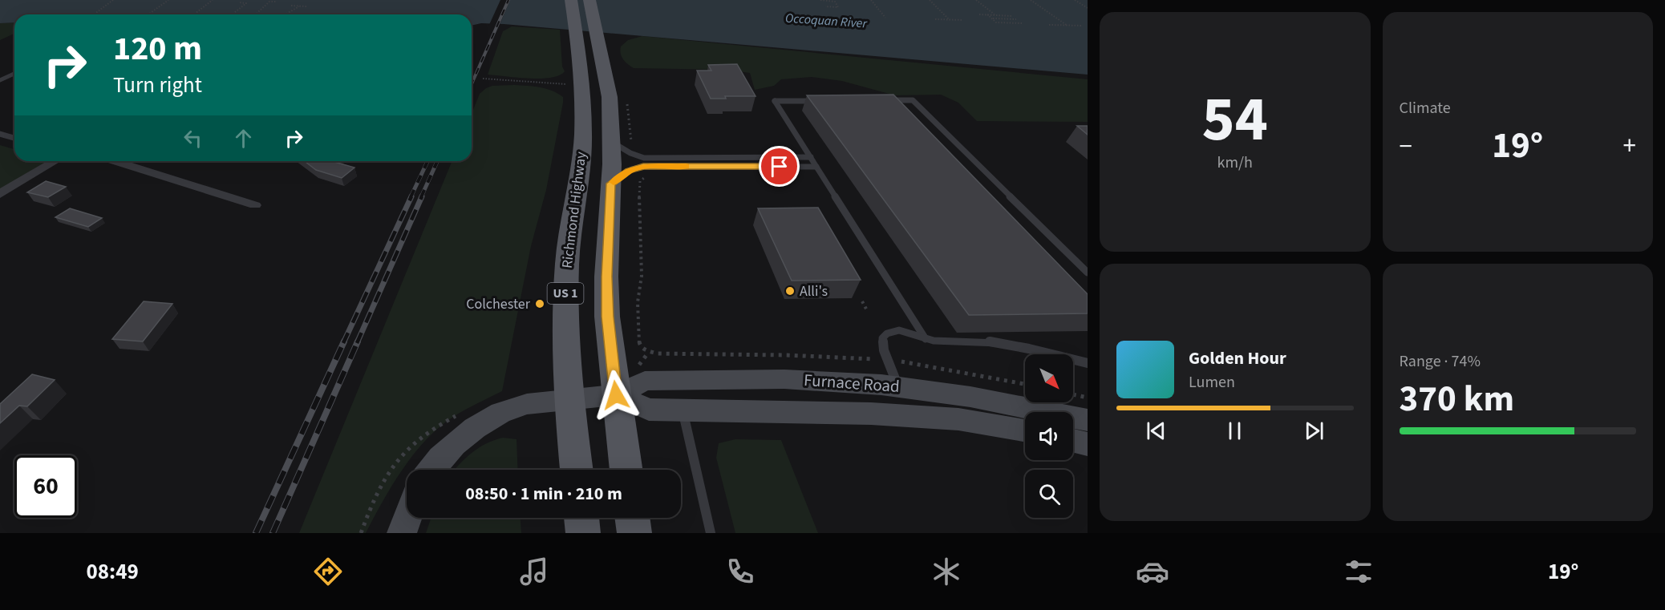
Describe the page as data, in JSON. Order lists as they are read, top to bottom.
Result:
{
  "streets": {
    "main road": ["Richmond Highway", "US 1", "Furnace Road"]
  },
  "crossings": [
    ["Richmond Highway", "Furnace Road"]
  ],
  "water": ["Occoquan River"],
  "places": ["Alli's", "Colchester"],
  "north": "bottom right",
  "page": {
    "tile": [
      ["54", "km/h"],
      "Climate",
      ["Range · 74%", "370 km"]
    ],
    "turn": ["120 m", "Turn right"],
    "heat": ["−", "19°", "+"],
    "song": ["Golden Hour", "Lumen"],
    "limit": "60",
    "trip": "08:50 · 1 min · 210 m",
    "tabs": ["08:49", "19°"]
  }
}
